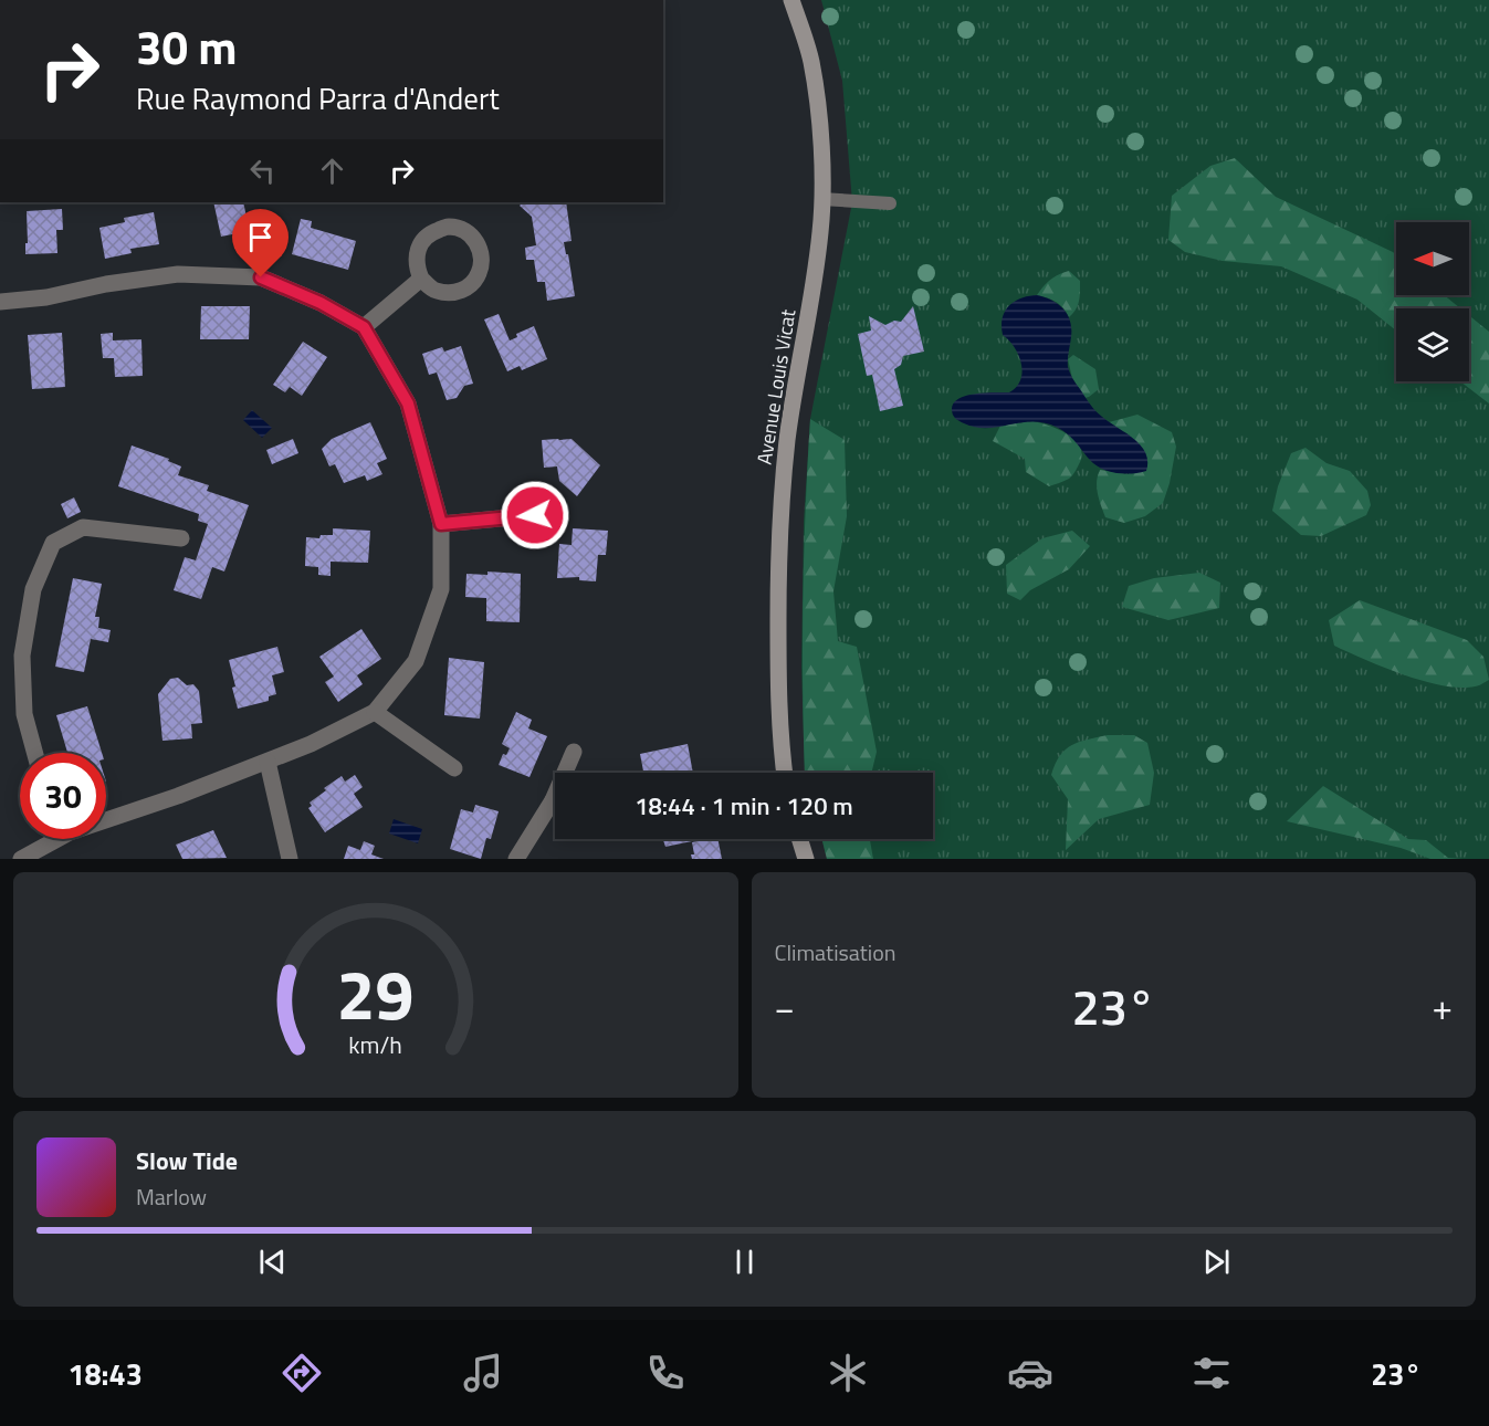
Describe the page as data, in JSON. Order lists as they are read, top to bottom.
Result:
{
  "streets": {
    "main road": ["Avenue Louis Vicat"]
  },
  "north": "left",
  "page": {
    "turn": ["30 m", "Rue Raymond Parra d'Andert"],
    "limit": "30",
    "trip": "18:44 · 1 min · 120 m",
    "tile": "Climatisation",
    "heat": ["−", "23°", "+"],
    "song": ["Slow Tide", "Marlow"],
    "tabs": ["18:43", "23°"],
    "gauge": ["29", "km/h"]
  }
}
